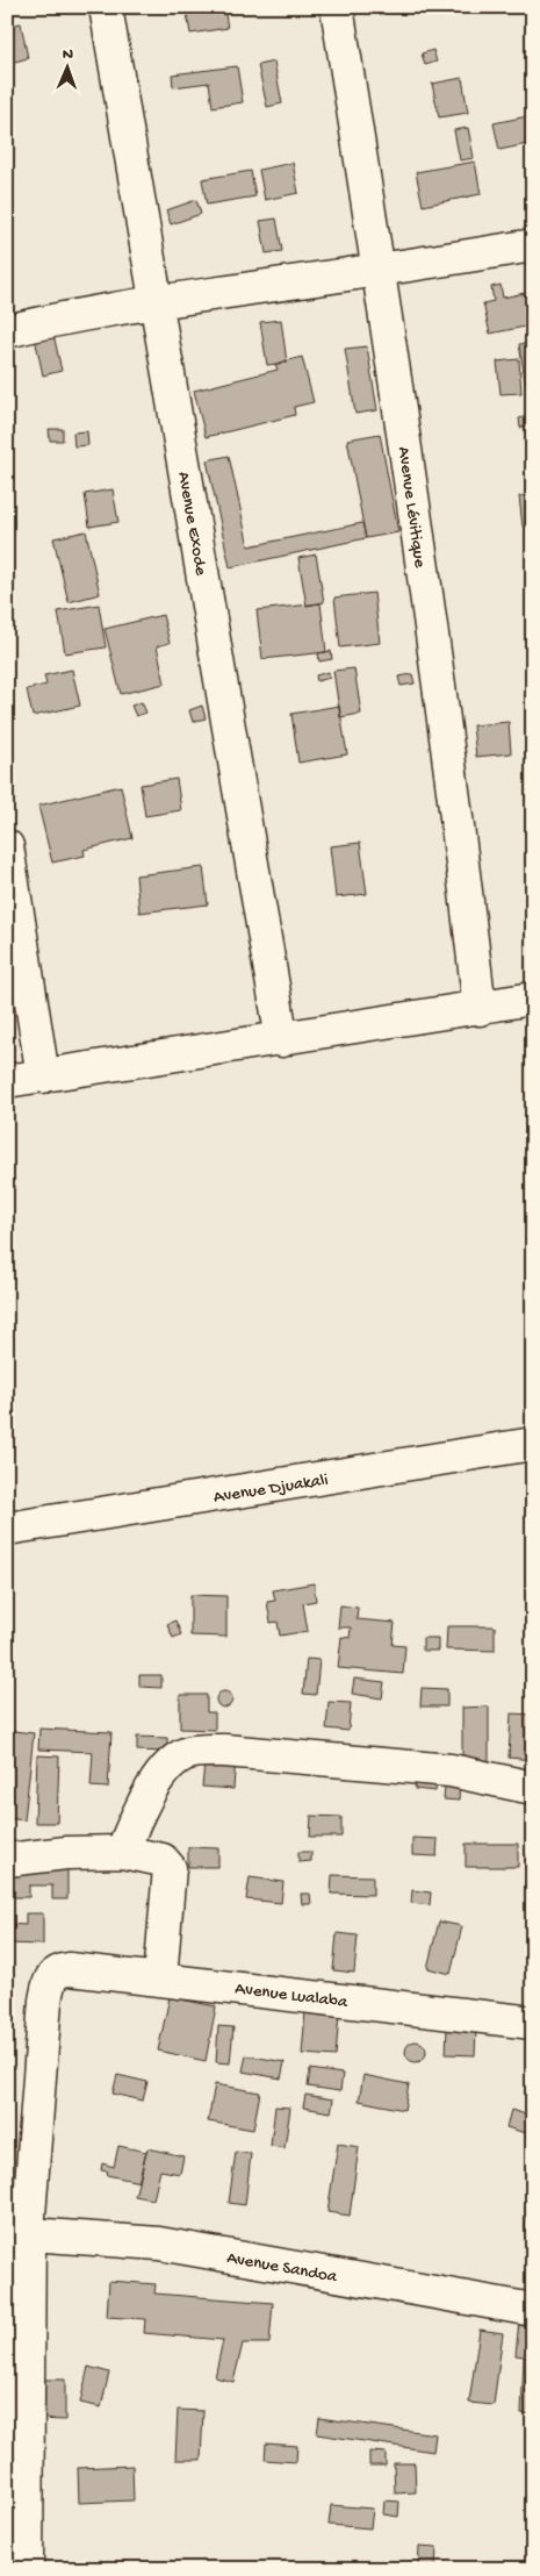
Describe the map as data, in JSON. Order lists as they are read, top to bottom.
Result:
{
  "streets": {
    "street": [
      "Avenue Lévitique",
      "Avenue Exode",
      "Avenue Djuakali",
      "Avenue Lualaba",
      "Avenue Sandoa"
    ]
  },
  "crossings": [
    ["Avenue Lualaba", "Avenue Sandoa"]
  ],
  "north": "top"
}
